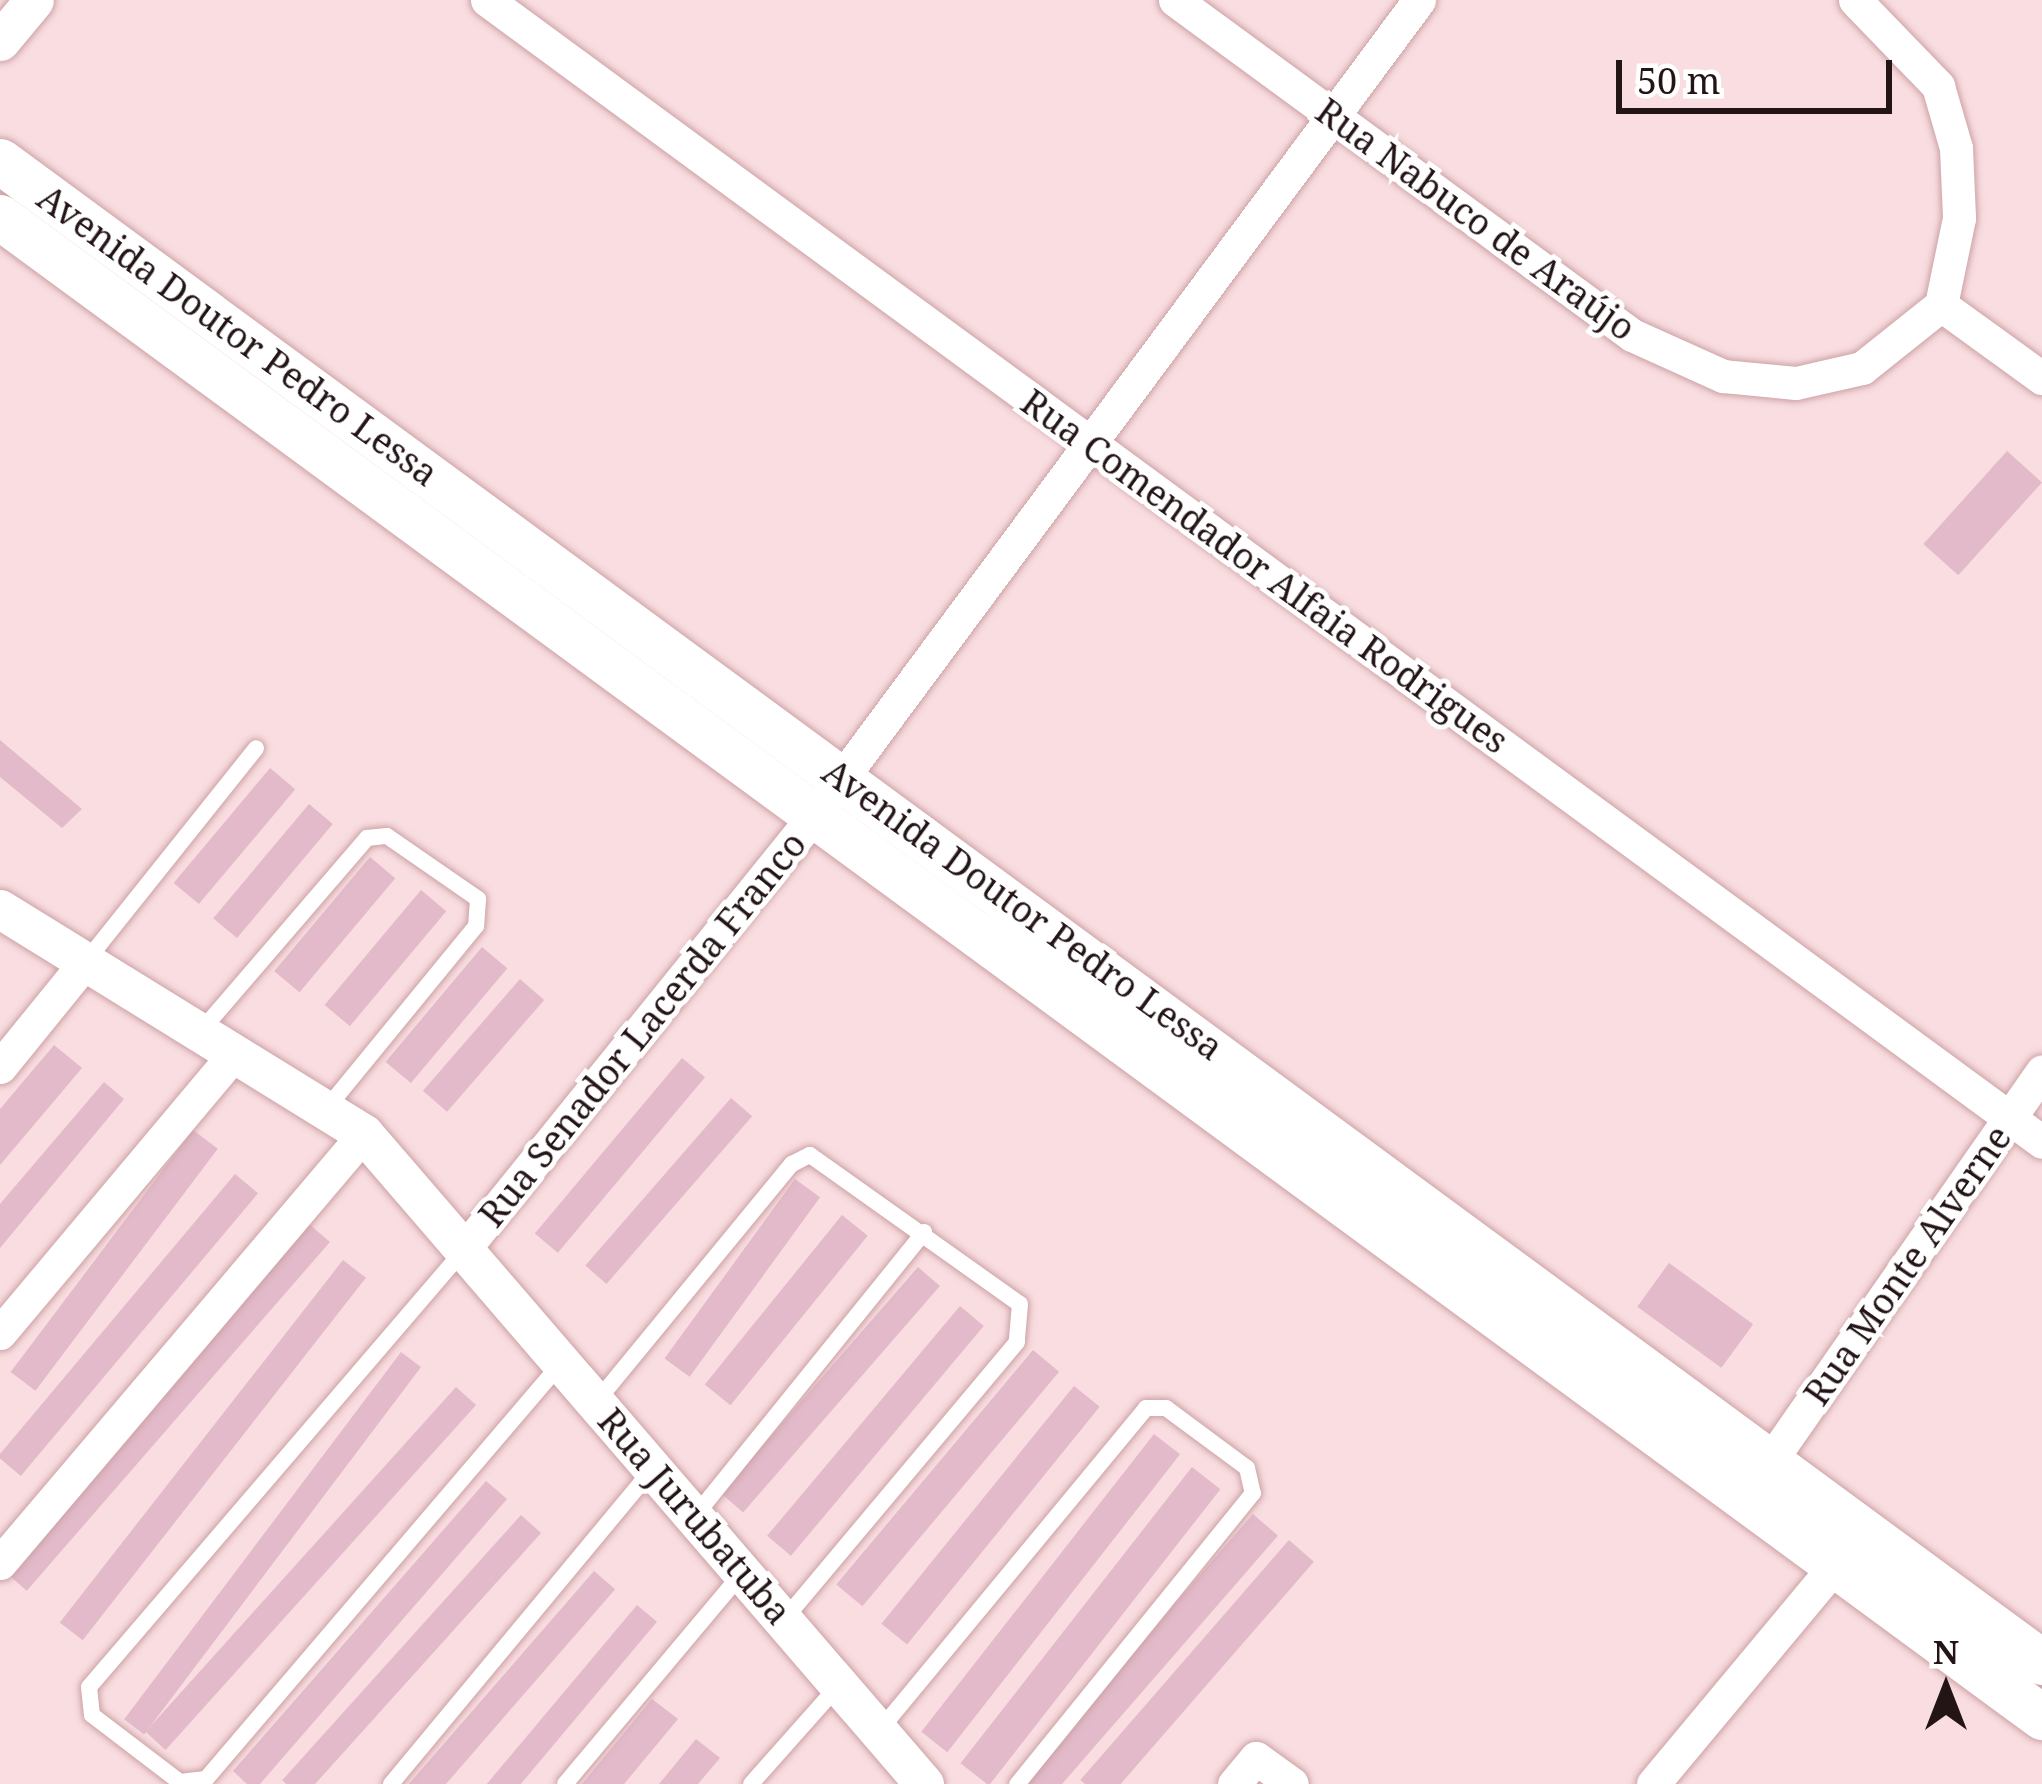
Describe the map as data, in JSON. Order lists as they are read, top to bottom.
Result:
{
  "streets": {
    "main road": ["Avenida Doutor Pedro Lessa"],
    "street": [
      "Rua Nabuco de Araújo",
      "Rua Comendador Alfaia Rodrigues",
      "Rua Senador Lacerda Franco",
      "Rua Monte Alverne",
      "Rua Jurubatuba"
    ]
  },
  "crossings": [
    ["Rua Nabuco de Araújo", "Rua Senador Lacerda Franco"],
    ["Avenida Doutor Pedro Lessa", "Rua Senador Lacerda Franco"],
    ["Avenida Doutor Pedro Lessa", "Rua Monte Alverne"],
    ["Rua Comendador Alfaia Rodrigues", "Rua Senador Lacerda Franco"],
    ["Rua Comendador Alfaia Rodrigues", "Rua Monte Alverne"],
    ["Rua Senador Lacerda Franco", "Rua Jurubatuba"]
  ],
  "scale_bar": "50 m",
  "north": "top"
}
